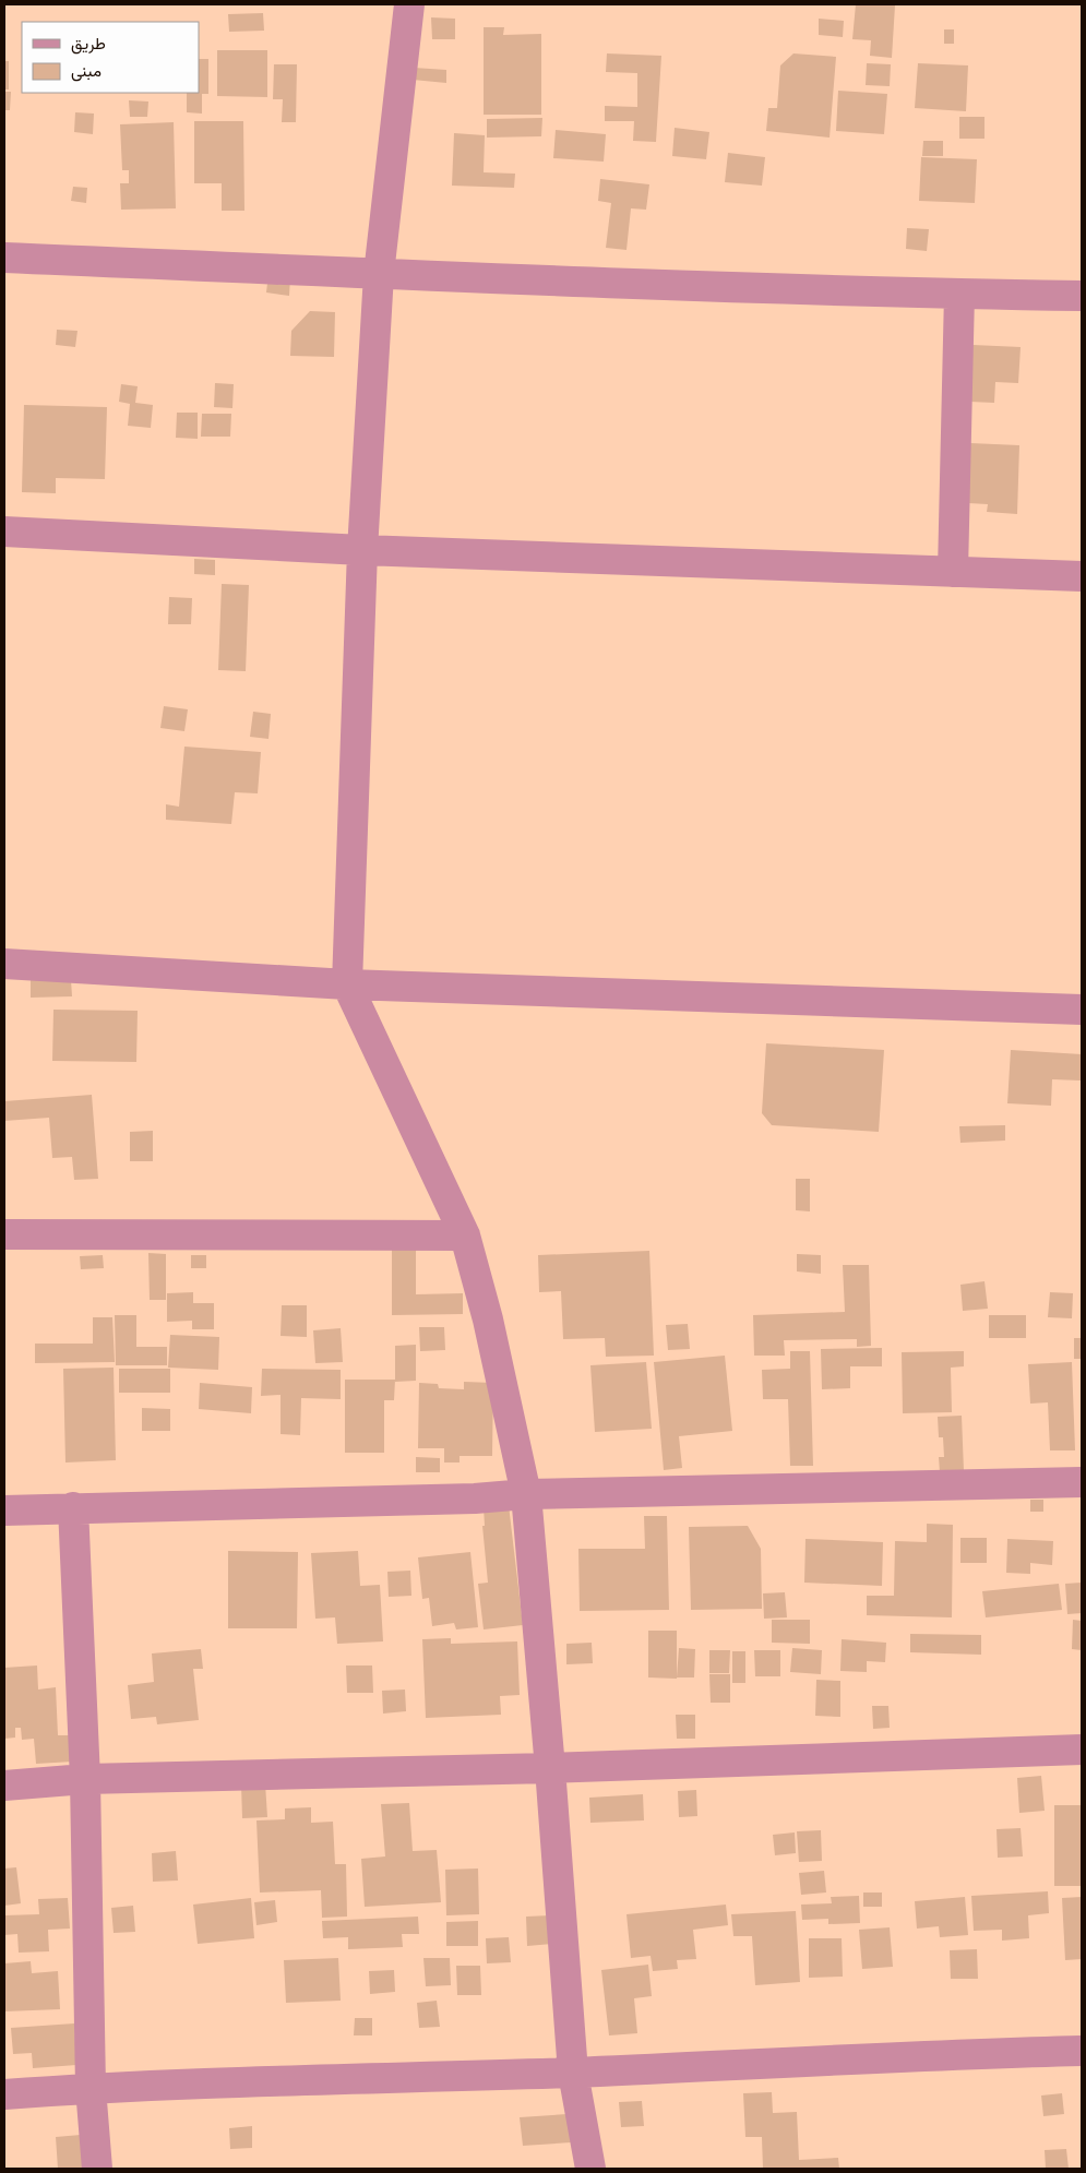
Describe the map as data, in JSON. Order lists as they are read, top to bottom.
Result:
{
  "legend": ["طريق", "مبنى"]
}
